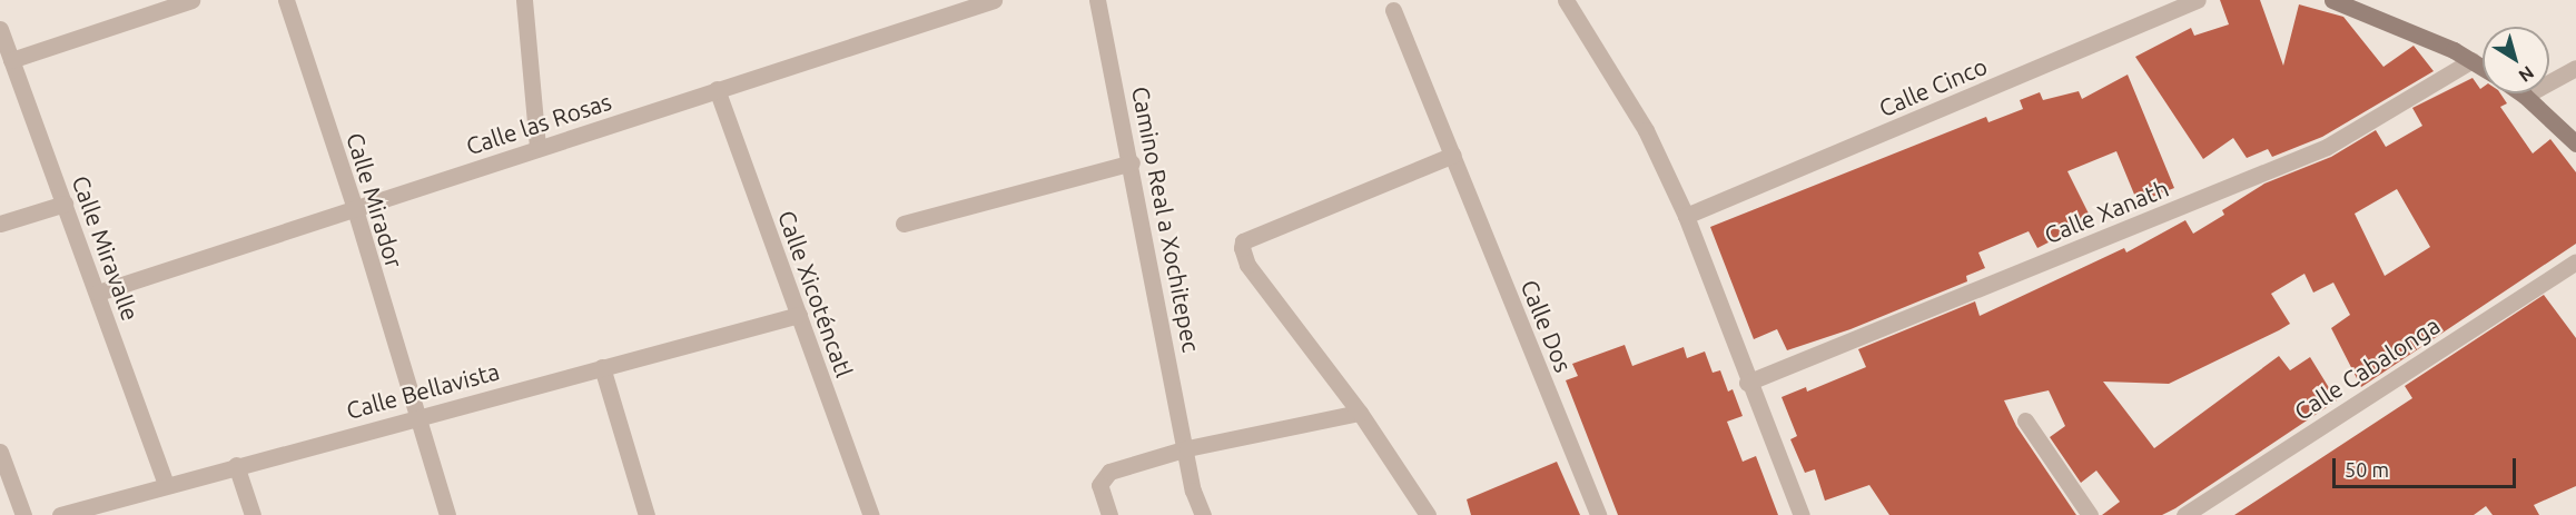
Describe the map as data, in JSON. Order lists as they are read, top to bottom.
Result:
{
  "streets": {
    "street": [
      "Calle Cinco",
      "Calle las Rosas",
      "Calle Mirador",
      "Calle Xanath",
      "Camino Real a Xochitepec",
      "Calle Miravalle",
      "Calle Xicoténcatl",
      "Calle Dos",
      "Calle Cabalonga",
      "Calle Bellavista"
    ]
  },
  "crossings": [
    ["Calle las Rosas", "Calle Mirador"],
    ["Calle las Rosas", "Calle Miravalle"],
    ["Calle las Rosas", "Calle Xicoténcatl"],
    ["Calle Mirador", "Calle Bellavista"],
    ["Calle Miravalle", "Calle Bellavista"],
    ["Calle Xicoténcatl", "Calle Bellavista"]
  ],
  "scale_bar": "50 m",
  "north": "bottom right"
}
